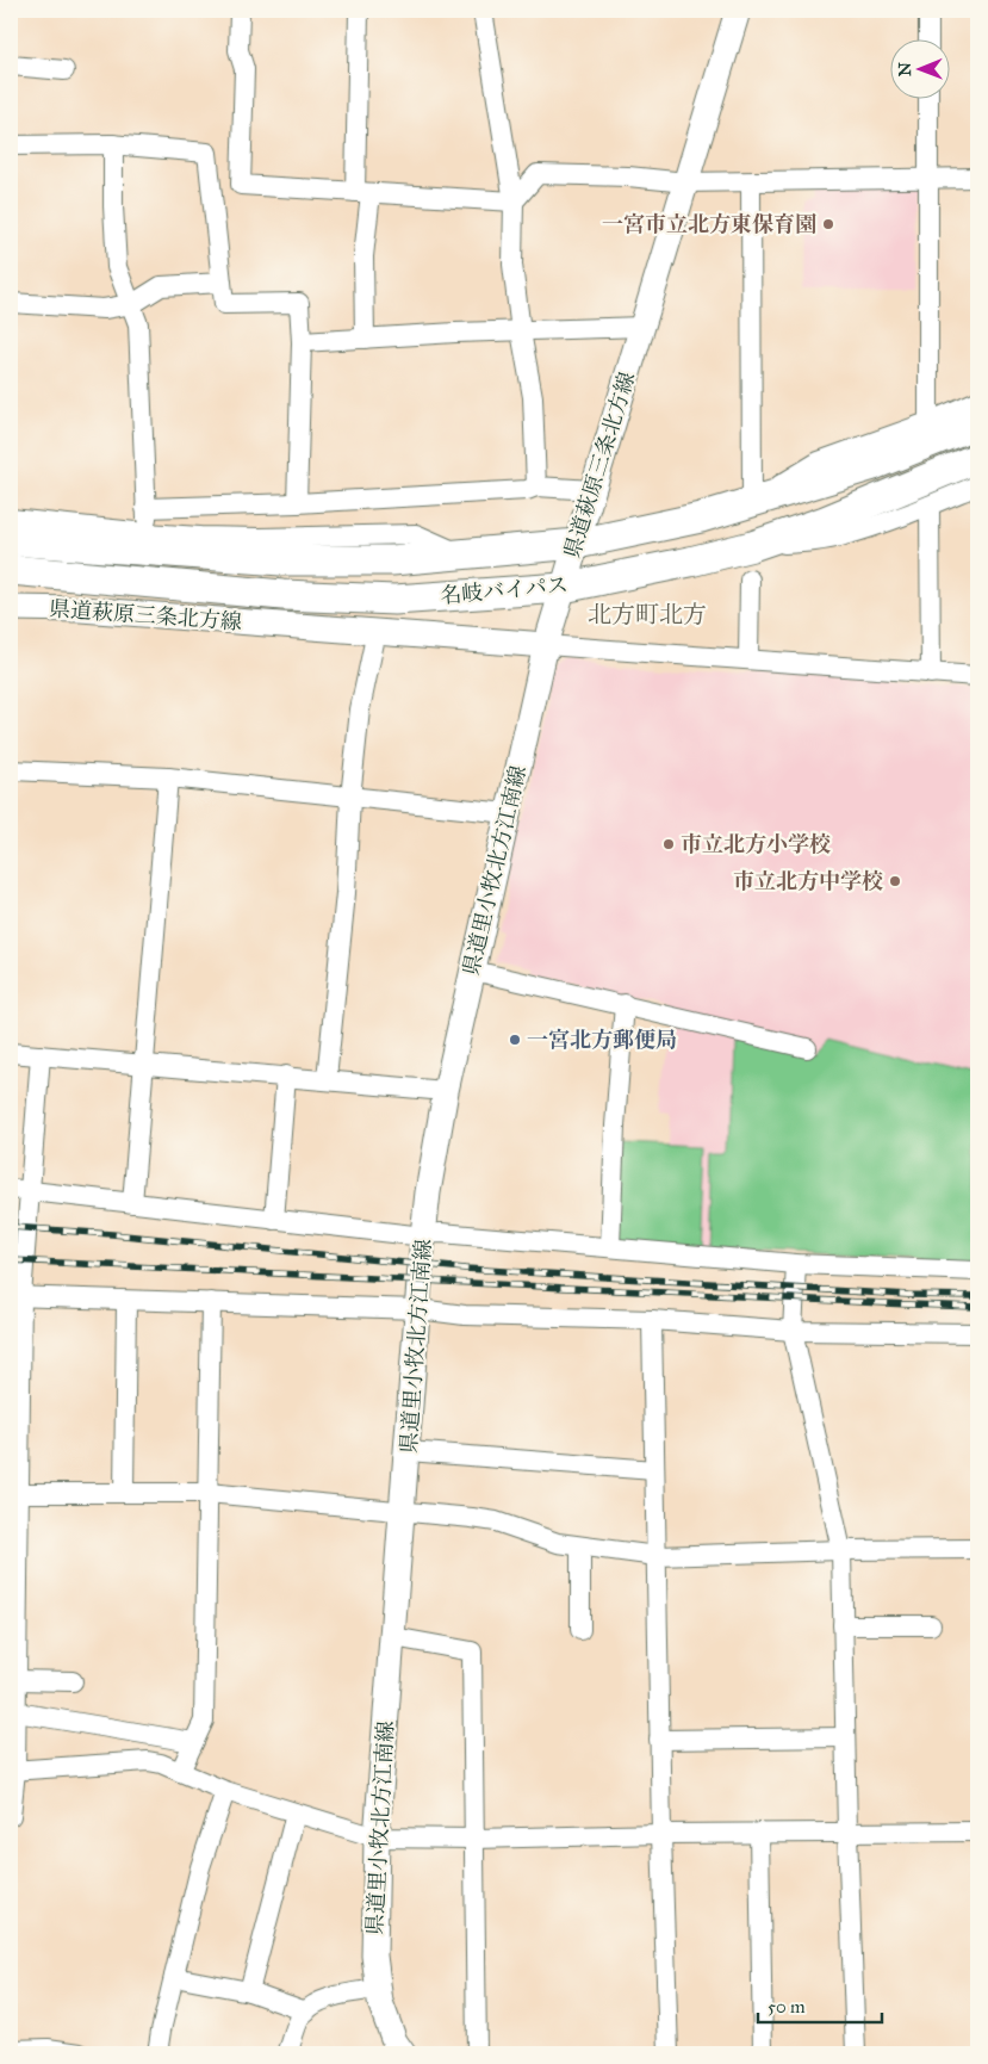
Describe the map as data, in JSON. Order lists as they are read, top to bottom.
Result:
{
  "streets": {
    "highway": ["名岐バイパス"],
    "main road": ["県道萩原三条北方線", "県道里小牧北方江南線"]
  },
  "crossings": [
    ["県道萩原三条北方線", "名岐バイパス"],
    ["県道萩原三条北方線", "県道里小牧北方江南線"]
  ],
  "districts": ["北方町北方"],
  "places": [
    "一宮市立北方東保育園",
    "市立北方小学校",
    "市立北方中学校",
    "一宮北方郵便局"
  ],
  "scale_bar": "50 m",
  "north": "left"
}
